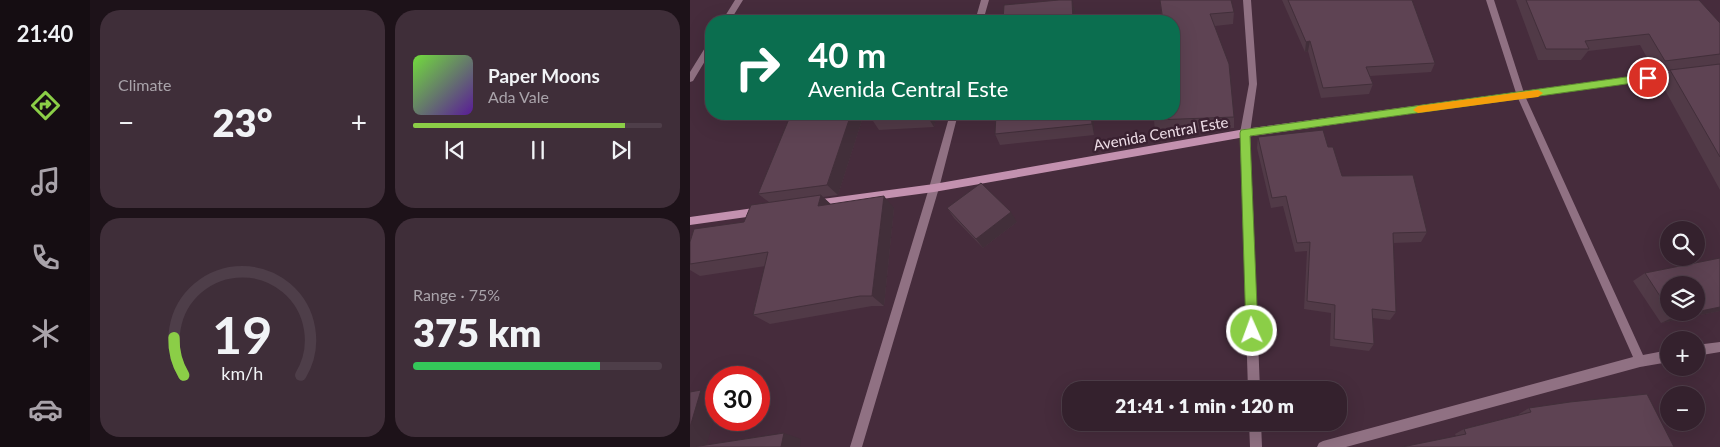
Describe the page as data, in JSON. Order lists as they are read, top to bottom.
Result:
{
  "streets": {
    "street": ["Avenida Central Este"]
  },
  "page": {
    "tabs": "21:40",
    "tile": [
      "Climate",
      ["Range · 75%", "375 km"]
    ],
    "turn": ["40 m", "Avenida Central Este"],
    "song": ["Paper Moons", "Ada Vale"],
    "heat": ["−", "23°", "+"],
    "map_buttons": ["+", "−"],
    "limit": "30",
    "trip": "21:41 · 1 min · 120 m",
    "gauge": ["19", "km/h"]
  }
}
